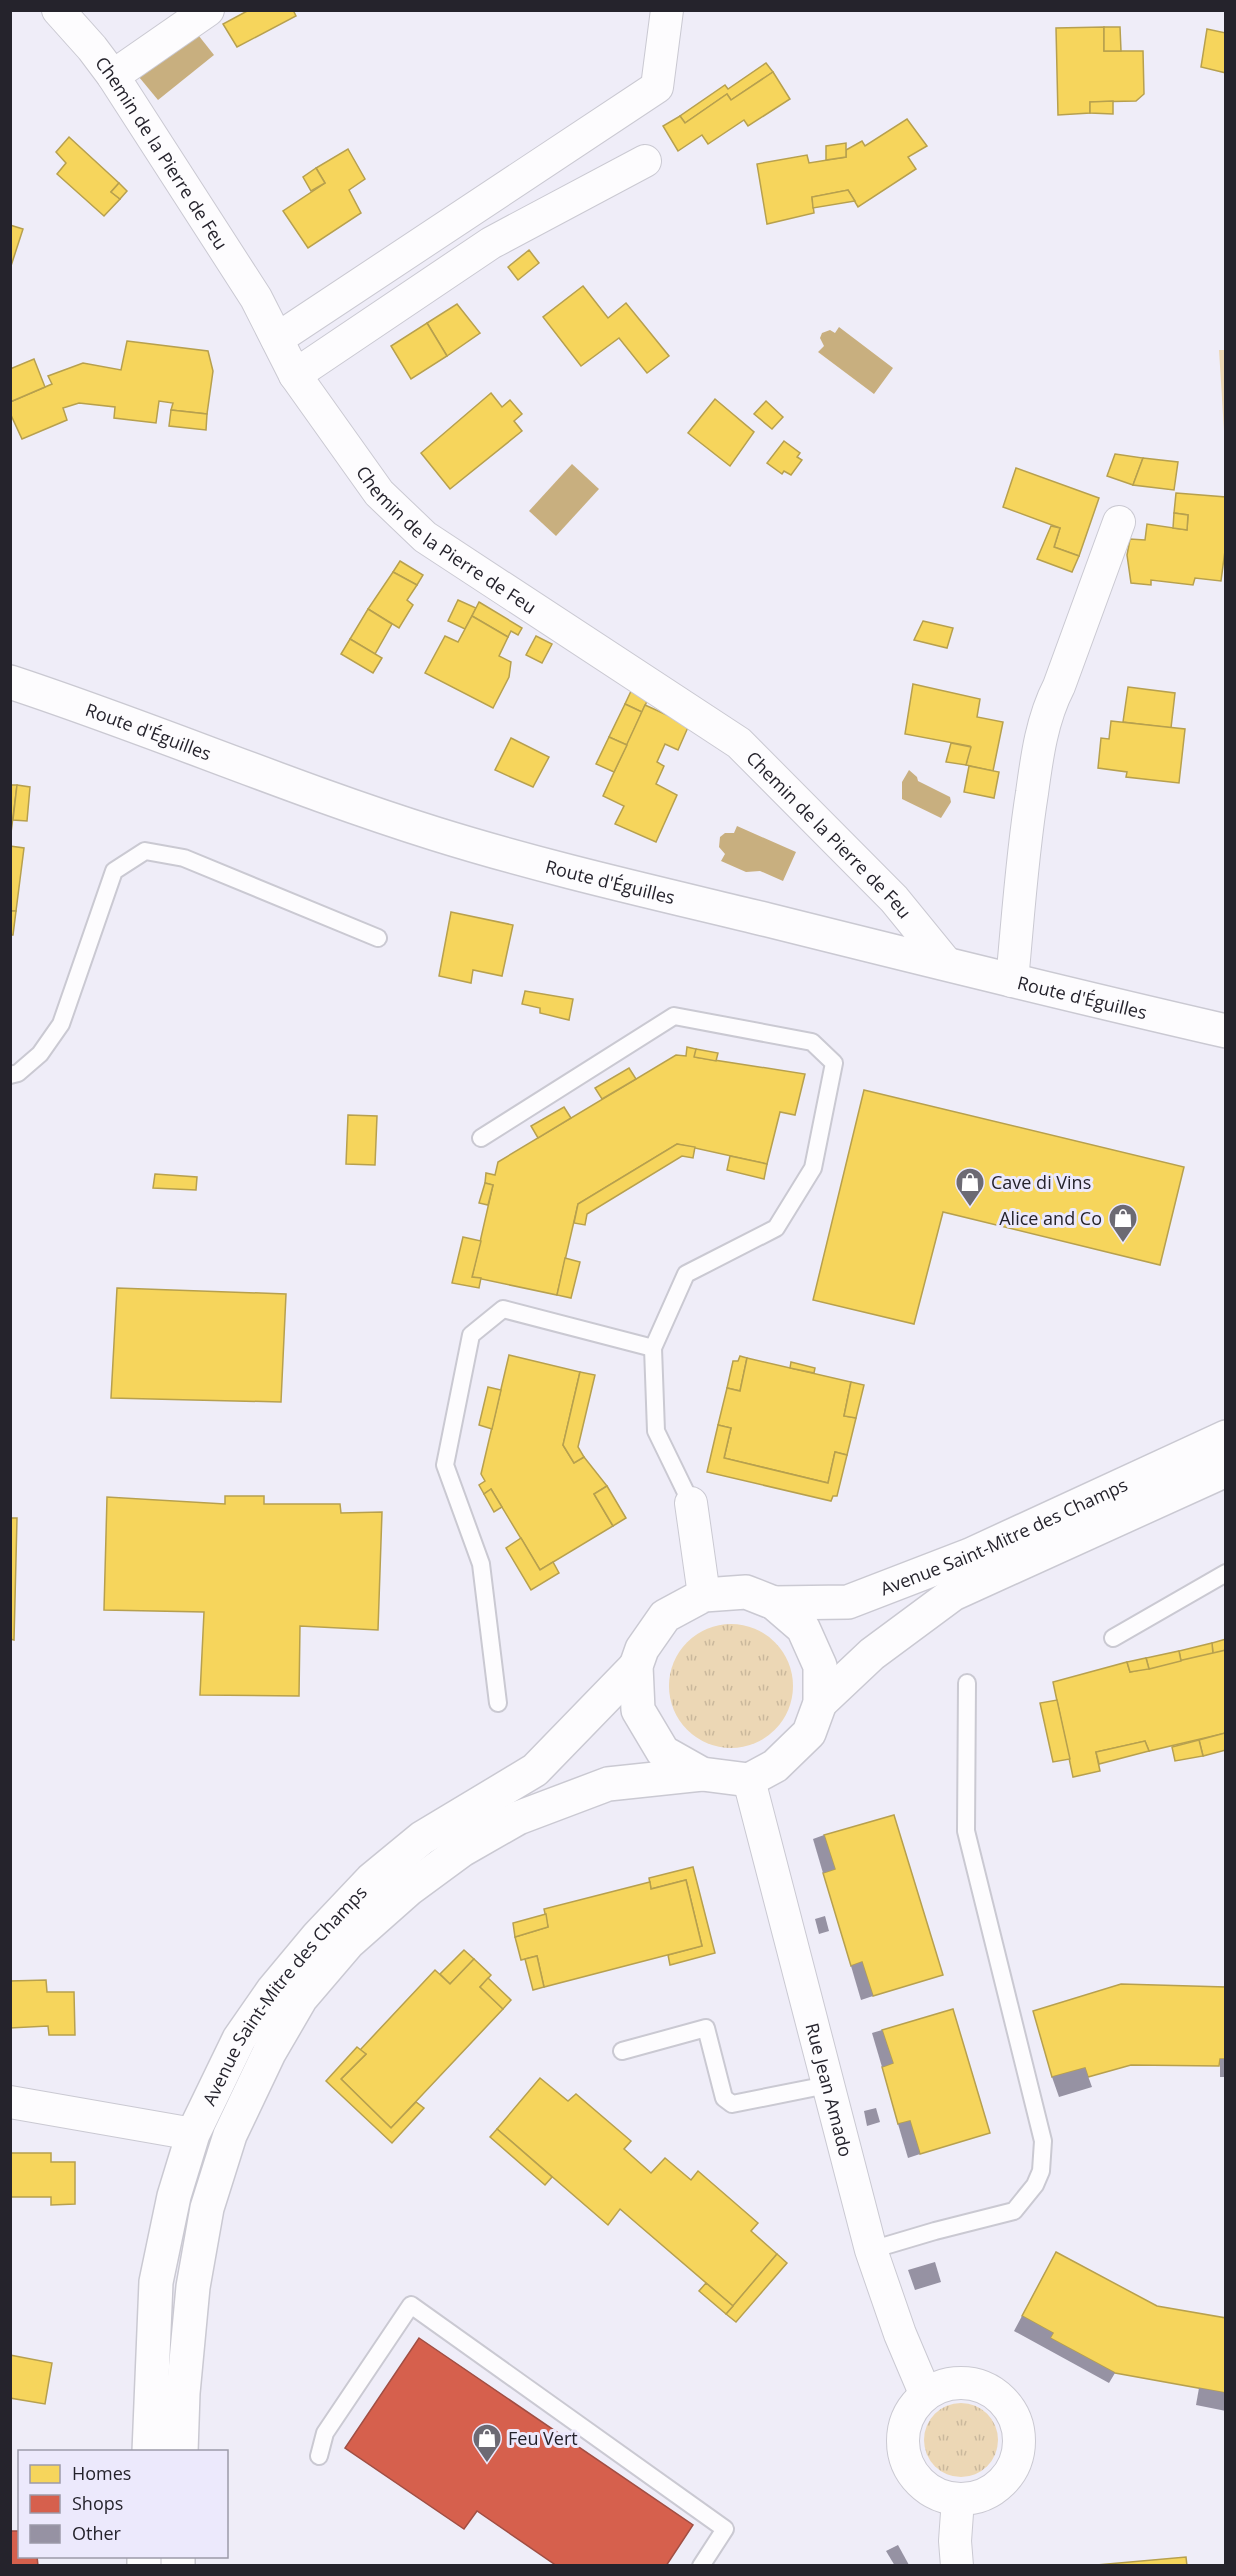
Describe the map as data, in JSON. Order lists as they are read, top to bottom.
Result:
{
  "streets": {
    "street": [
      "Chemin de la Pierre de Feu",
      "Route d'Éguilles",
      "Avenue Saint-Mitre des Champs",
      "Rue Jean Amado"
    ]
  },
  "crossings": [
    ["Chemin de la Pierre de Feu", "Route d'Éguilles"],
    ["Avenue Saint-Mitre des Champs", "Rue Jean Amado"]
  ],
  "places": {
    "shop": ["Cave di Vins", "Alice and Co", "Feu Vert"]
  },
  "legend": ["Homes", "Shops", "Other"]
}
